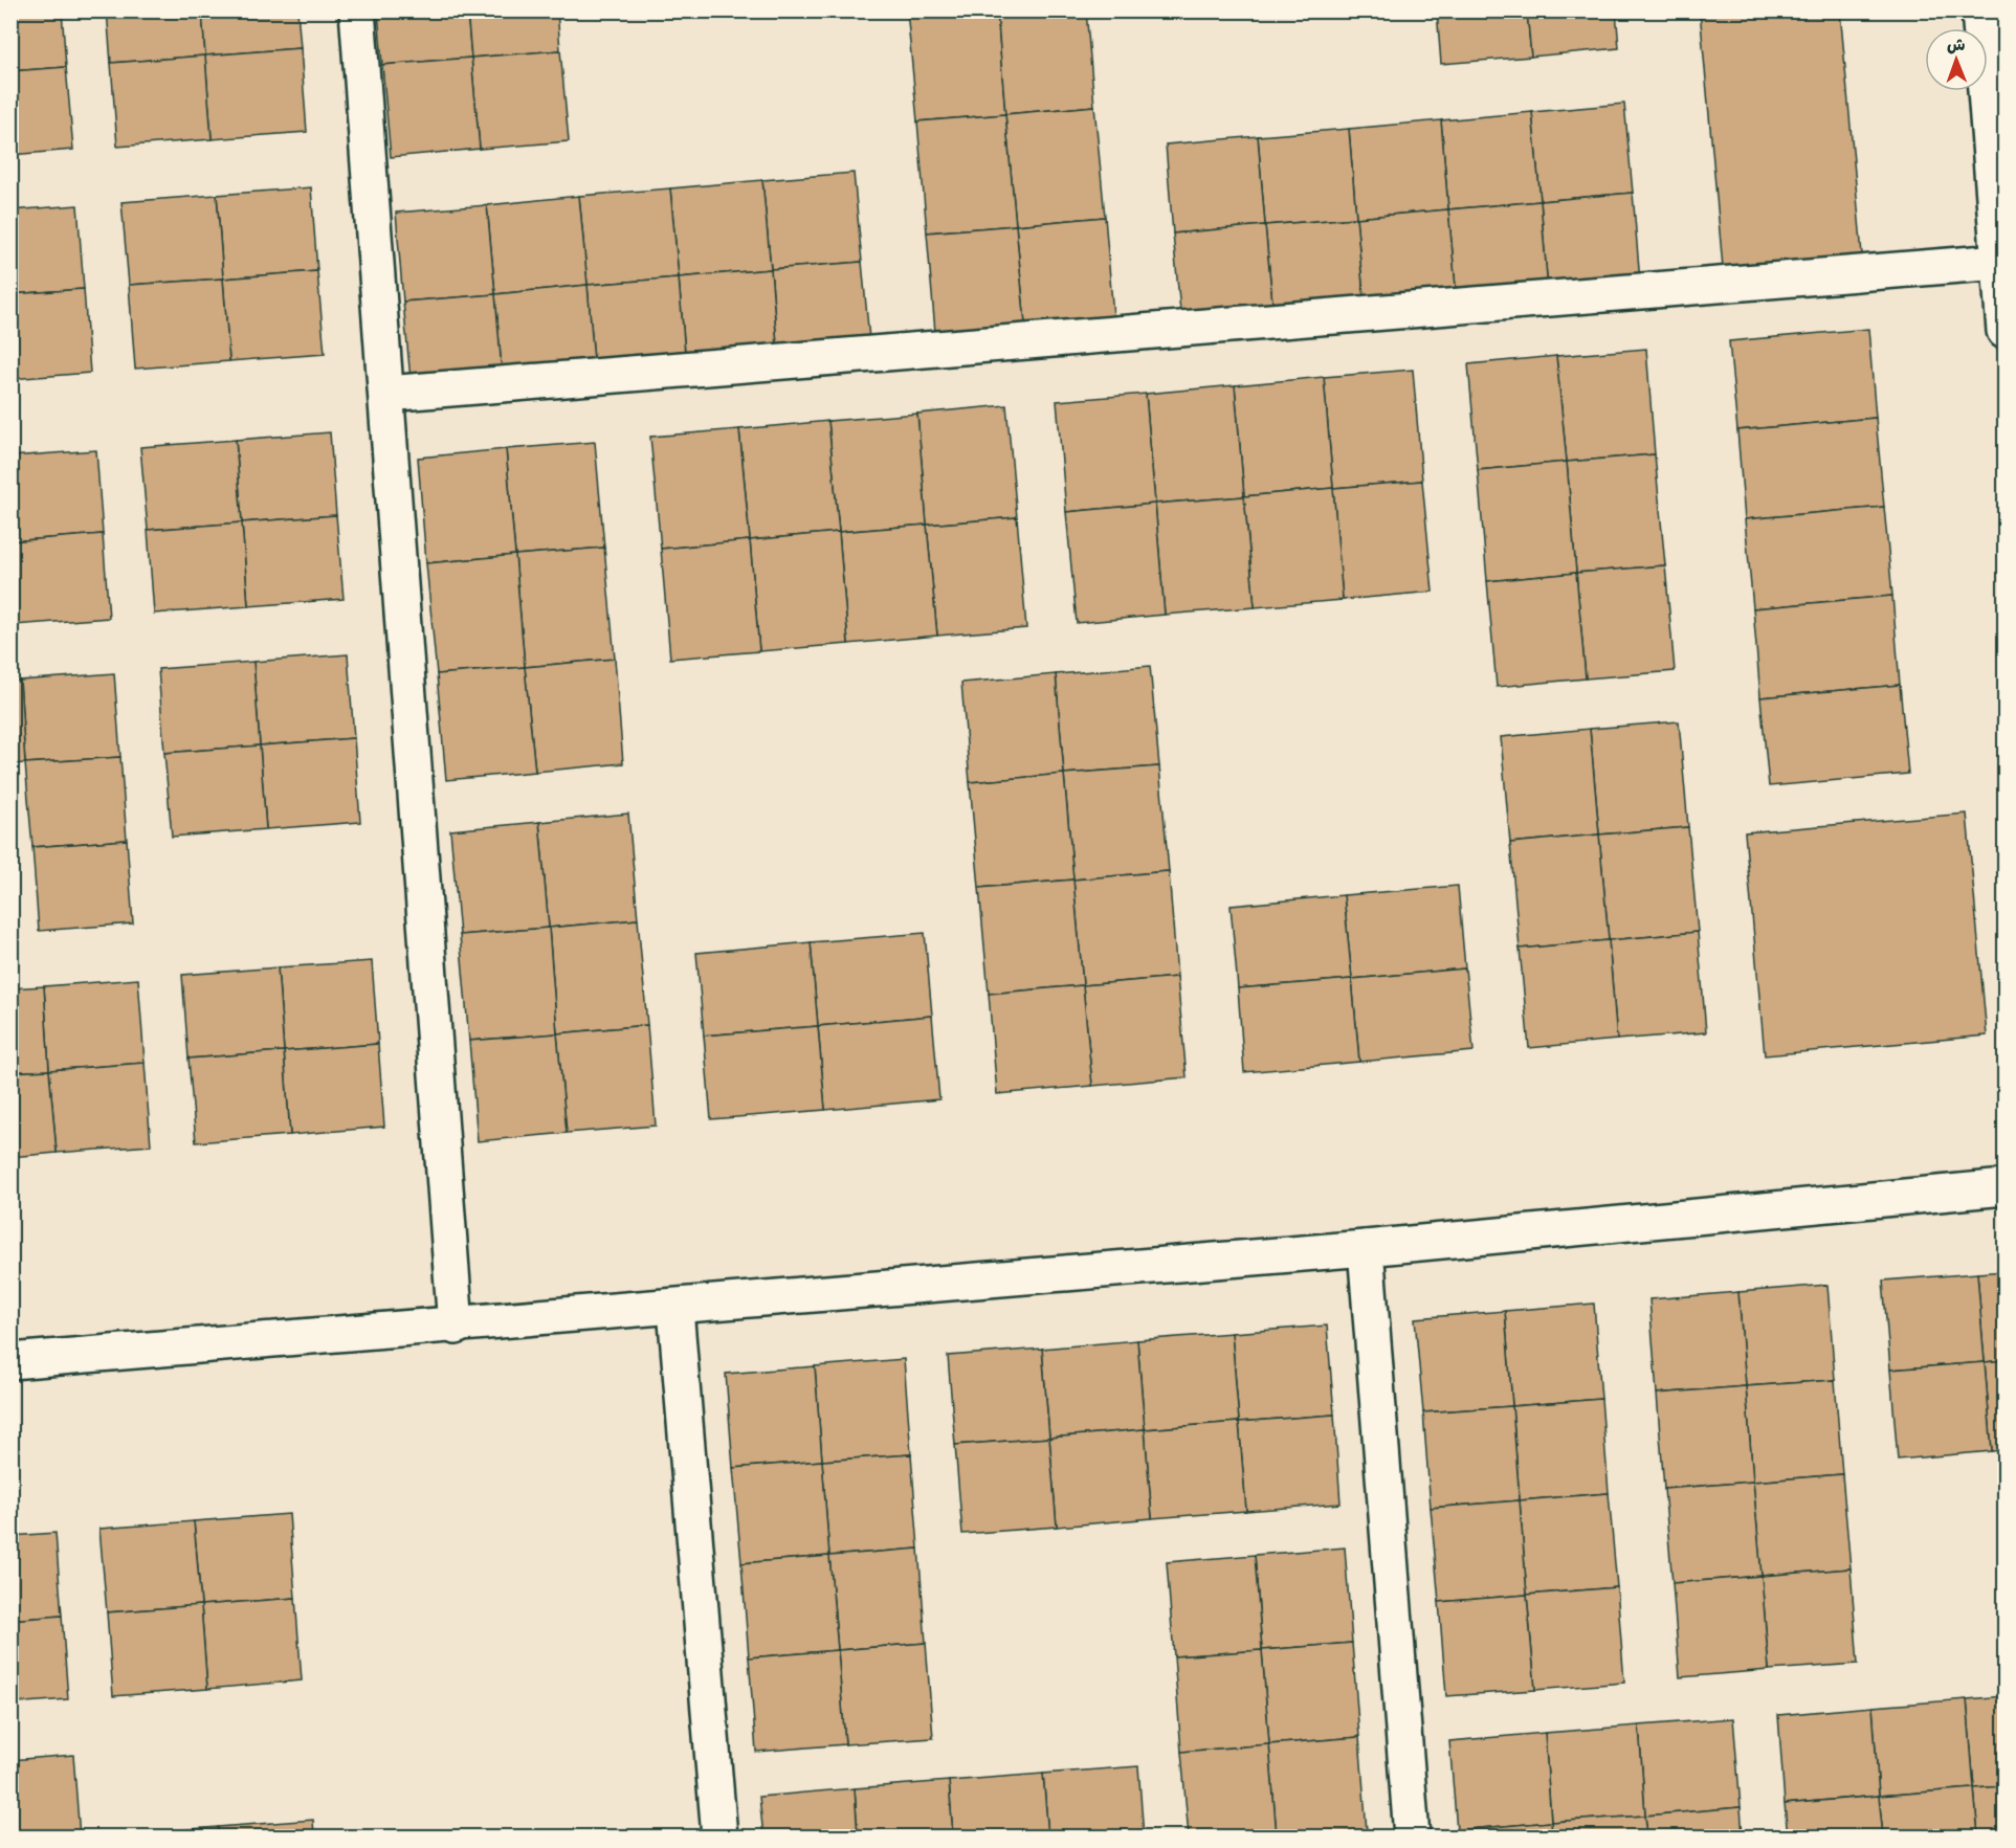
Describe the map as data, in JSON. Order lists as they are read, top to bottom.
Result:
{
  "north": "top"
}
